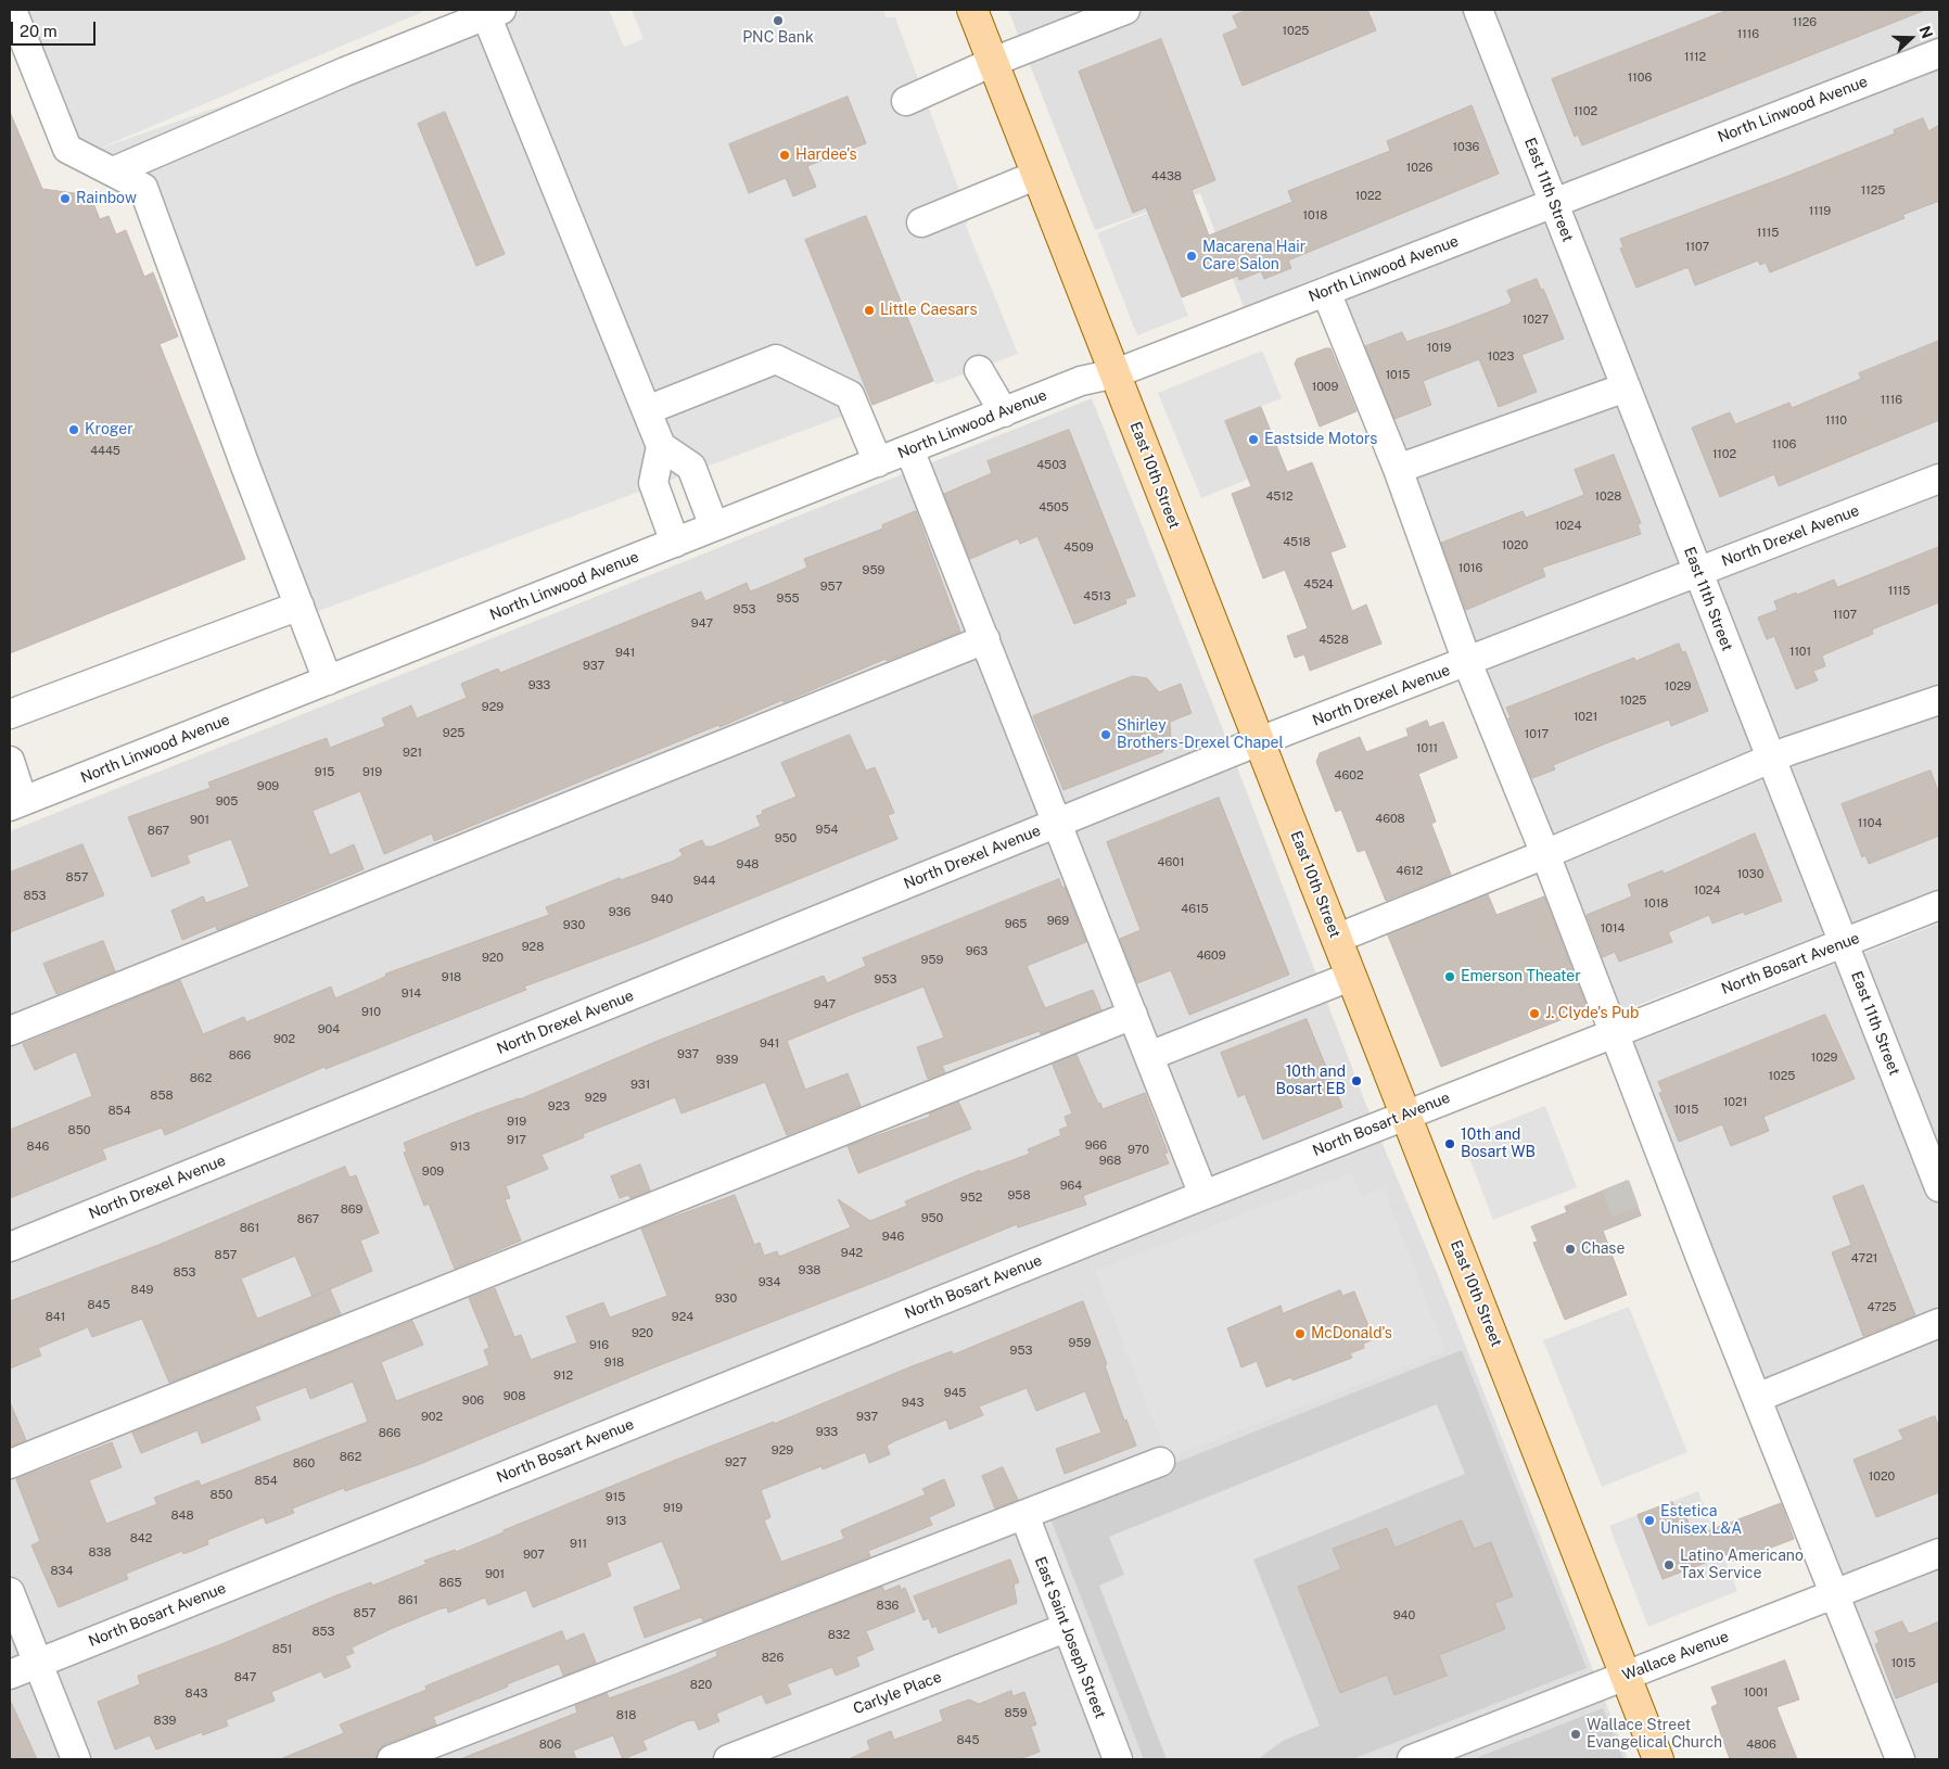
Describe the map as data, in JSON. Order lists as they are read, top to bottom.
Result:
{
  "streets": {
    "main road": ["East 10th Street"],
    "street": [
      "North Linwood Avenue",
      "East 11th Street",
      "North Drexel Avenue",
      "North Bosart Avenue",
      "East Saint Joseph Street",
      "Wallace Avenue",
      "Carlyle Place"
    ]
  },
  "crossings": [
    ["North Linwood Avenue", "East 11th Street"],
    ["North Linwood Avenue", "East 10th Street"],
    ["East 11th Street", "North Drexel Avenue"],
    ["East 11th Street", "North Bosart Avenue"],
    ["East 10th Street", "North Drexel Avenue"],
    ["East 10th Street", "North Bosart Avenue"],
    ["East 10th Street", "Wallace Avenue"],
    ["East Saint Joseph Street", "Carlyle Place"]
  ],
  "places": [
    "PNC Bank",
    "Hardee's",
    "Rainbow",
    "Macarena Hair Care Salon",
    "Little Caesars",
    "Kroger",
    "Eastside Motors",
    "Shirley Brothers-Drexel Chapel",
    "Emerson Theater",
    "J. Clyde's Pub",
    "10th and Bosart EB",
    "10th and Bosart WB",
    "Chase",
    "McDonald's",
    "Estetica Unisex L&A",
    "Latino Americano Tax Service",
    "Wallace Street Evangelical Church"
  ],
  "house_numbers": [
    "1126",
    "1025",
    "1116",
    "1112",
    "1106",
    "1102",
    "1036",
    "1026",
    "4438",
    "1125",
    "1022",
    "1119",
    "1018",
    "1115",
    "1107",
    "1027",
    "1019",
    "1023",
    "1015",
    "1009",
    "1116",
    "1110",
    "1106",
    "4445",
    "1102",
    "4503",
    "4512",
    "1028",
    "4505",
    "1024",
    "4518",
    "1020",
    "4509",
    "1016",
    "959",
    "4524",
    "957",
    "1115",
    "4513",
    "955",
    "953",
    "1107",
    "947",
    "4528",
    "1101",
    "941",
    "937",
    "933",
    "1029",
    "1025",
    "929",
    "1021",
    "925",
    "1017",
    "1011",
    "921",
    "915",
    "919",
    "4602",
    "909",
    "905",
    "4608",
    "901",
    "1104",
    "954",
    "867",
    "950",
    "4601",
    "948",
    "4612",
    "1030",
    "857",
    "944",
    "1024",
    "853",
    "940",
    "1018",
    "4615",
    "936",
    "969",
    "965",
    "930",
    "1014",
    "928",
    "963",
    "4609",
    "920",
    "959",
    "918",
    "953",
    "914",
    "947",
    "910",
    "904",
    "902",
    "941",
    "937",
    "866",
    "1029",
    "939",
    "1025",
    "862",
    "931",
    "858",
    "929",
    "1021",
    "923",
    "1015",
    "854",
    "919",
    "850",
    "917",
    "966",
    "846",
    "913",
    "970",
    "968",
    "909",
    "964",
    "958",
    "952",
    "869",
    "950",
    "867",
    "861",
    "946",
    "942",
    "857",
    "4721",
    "938",
    "853",
    "934",
    "849",
    "930",
    "845",
    "4725",
    "841",
    "924",
    "920",
    "959",
    "916",
    "953",
    "918",
    "912",
    "945",
    "908",
    "906",
    "943",
    "902",
    "937",
    "933",
    "866",
    "929",
    "862",
    "927",
    "860",
    "1020",
    "854",
    "850",
    "915",
    "919",
    "848",
    "913",
    "842",
    "911",
    "838",
    "907",
    "834",
    "901",
    "865",
    "861",
    "836",
    "857",
    "940",
    "853",
    "832",
    "851",
    "826",
    "1015",
    "847",
    "820",
    "1001",
    "843",
    "859",
    "818",
    "839",
    "845",
    "806",
    "4806"
  ],
  "scale_bar": "20 m",
  "north": "right"
}
